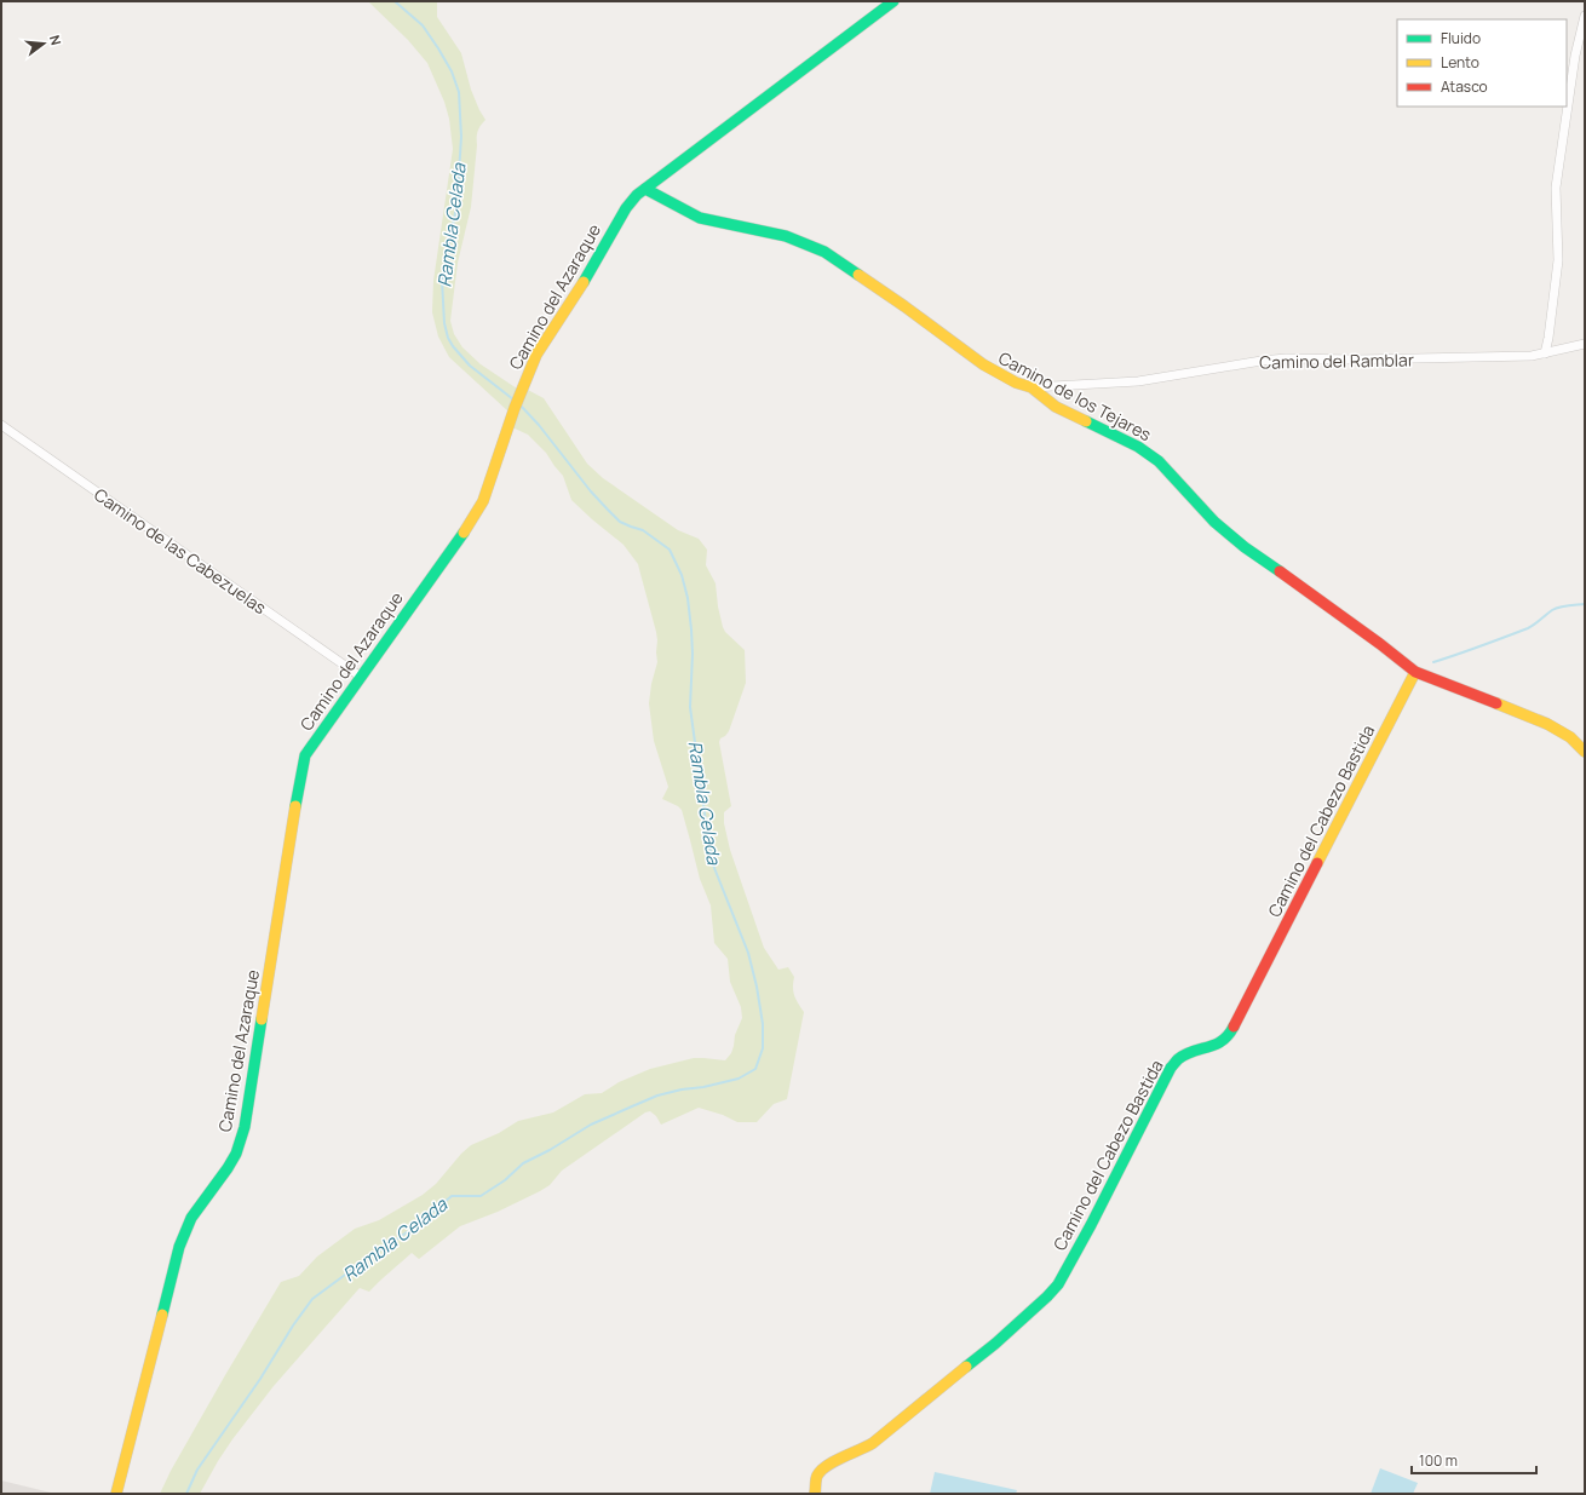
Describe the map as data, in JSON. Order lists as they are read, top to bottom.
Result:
{
  "streets": {
    "street": [
      "Camino del Azaraque",
      "Camino del Ramblar",
      "Camino de los Tejares",
      "Camino de las Cabezuelas",
      "Camino del Cabezo Bastida"
    ]
  },
  "crossings": [
    ["Camino del Azaraque", "Camino de los Tejares"],
    ["Camino del Azaraque", "Camino de las Cabezuelas"],
    ["Camino del Ramblar", "Camino de los Tejares"],
    ["Camino de los Tejares", "Camino del Cabezo Bastida"]
  ],
  "water": ["Rambla Celada"],
  "legend": ["Fluido", "Lento", "Atasco"],
  "scale_bar": "100 m",
  "north": "right"
}
